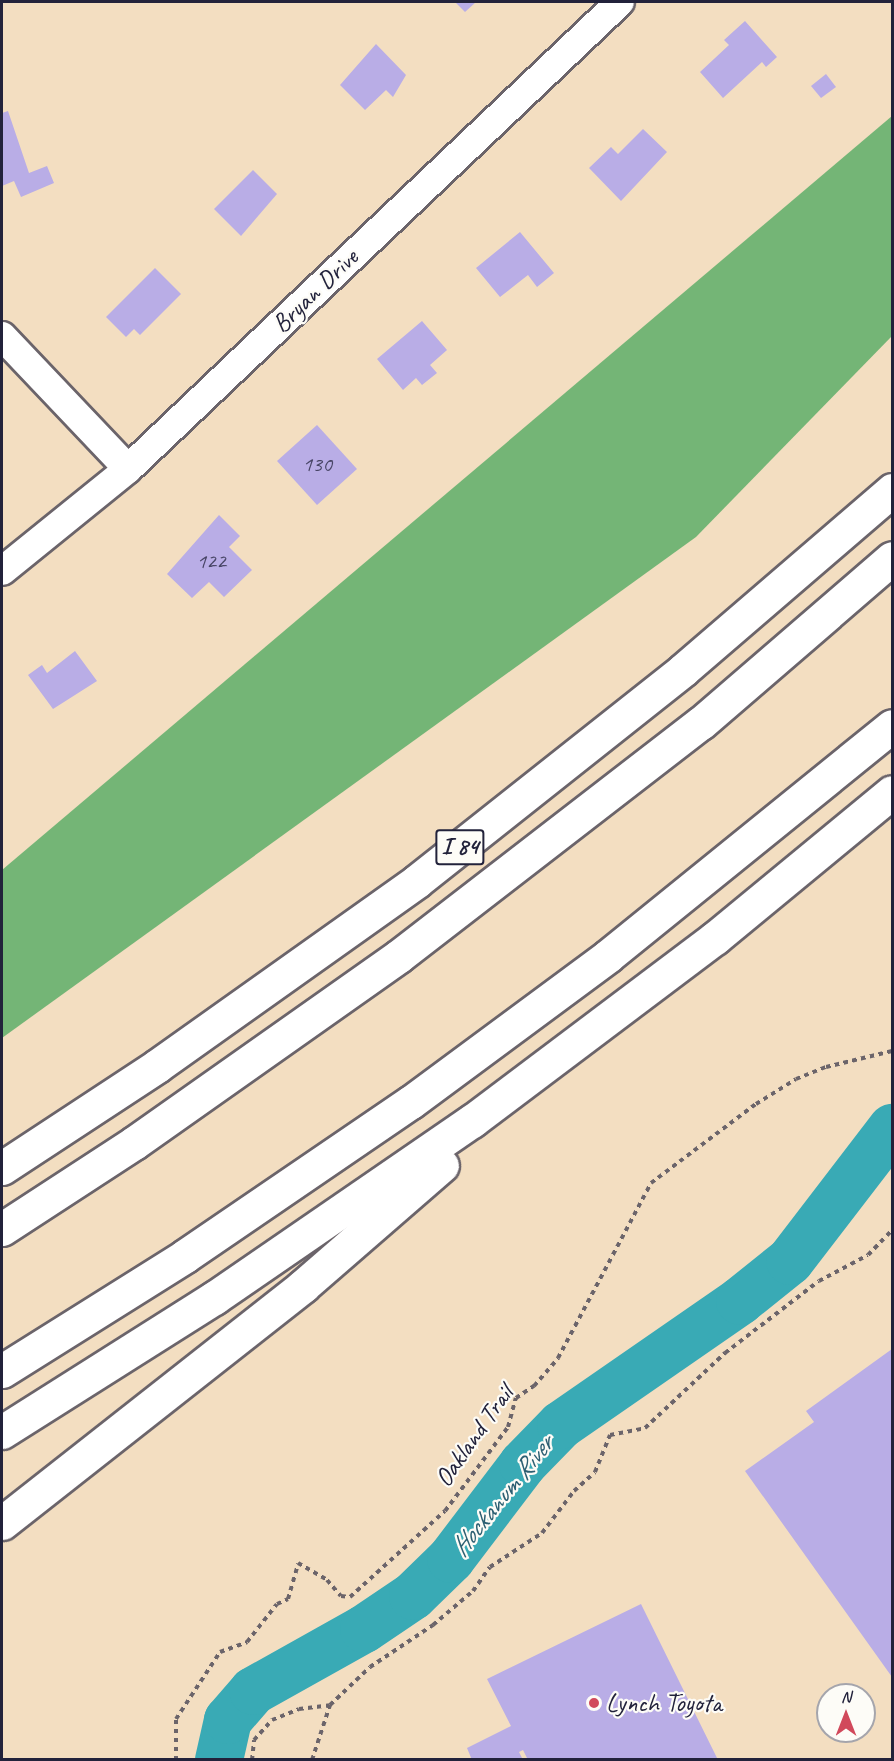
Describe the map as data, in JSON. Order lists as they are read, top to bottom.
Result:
{
  "streets": {
    "highway": ["I 84"],
    "street": ["Bryan Drive"],
    "path": ["Oakland Trail"]
  },
  "water": ["Hockanum River"],
  "places": ["Lynch Toyota"],
  "house_numbers": ["130", "122"],
  "north": "top"
}
